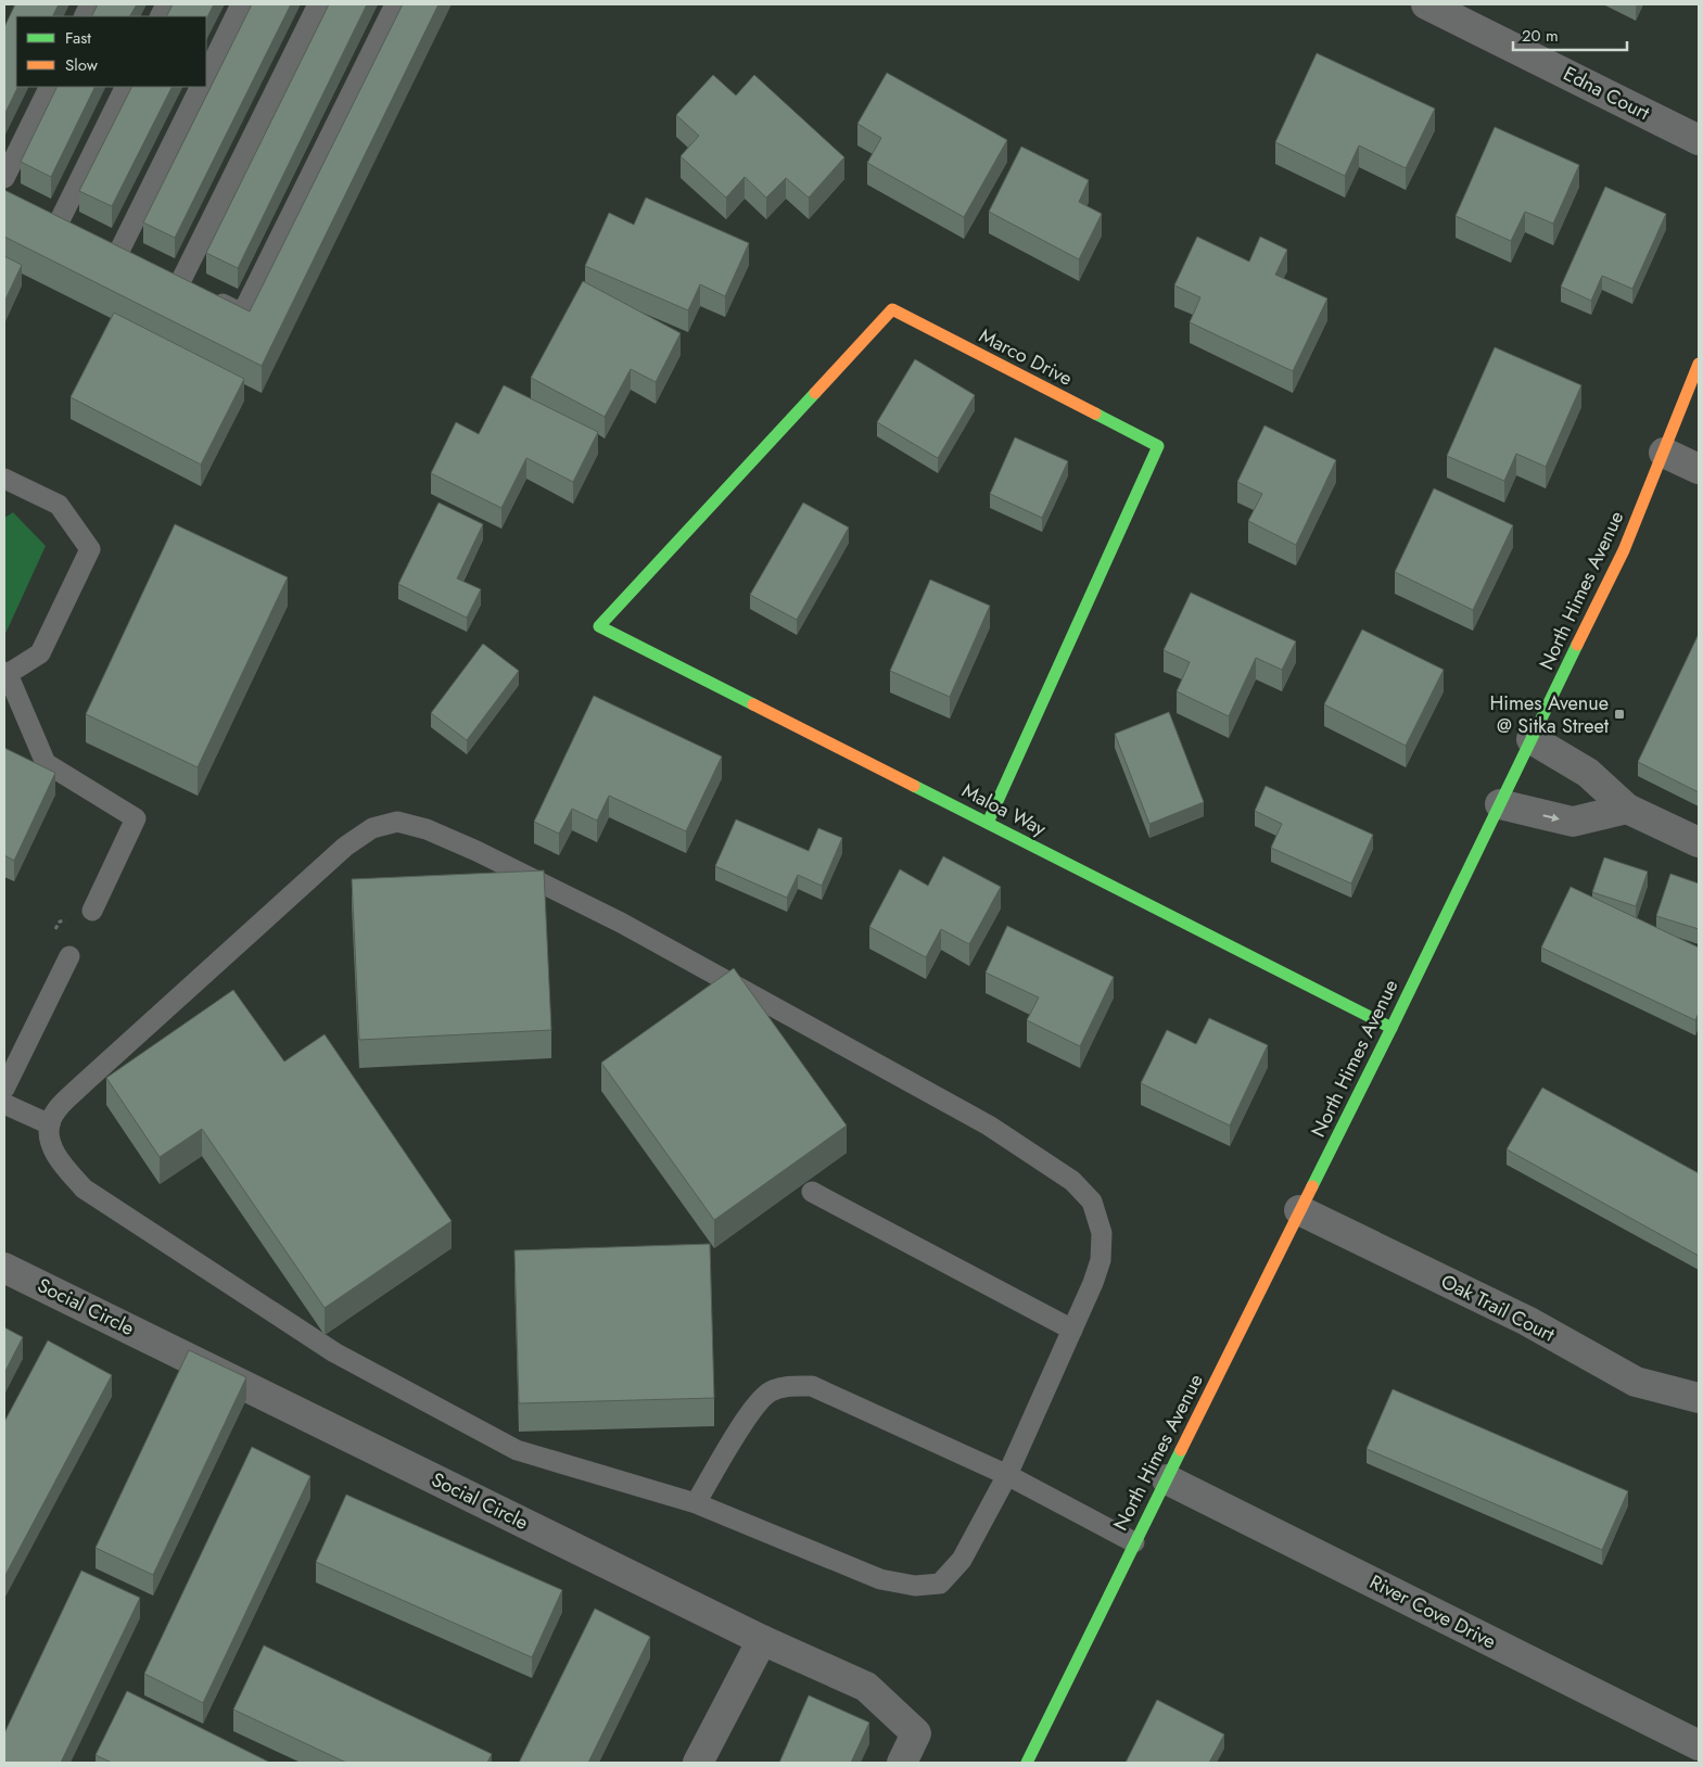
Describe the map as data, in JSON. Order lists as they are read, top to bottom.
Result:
{
  "streets": {
    "street": [
      "Edna Court",
      "Marco Drive",
      "North Himes Avenue",
      "Maloa Way",
      "Social Circle",
      "Oak Trail Court",
      "River Cove Drive"
    ]
  },
  "crossings": [
    ["Marco Drive", "Maloa Way"],
    ["North Himes Avenue", "Maloa Way"],
    ["North Himes Avenue", "Oak Trail Court"],
    ["North Himes Avenue", "River Cove Drive"]
  ],
  "places": {
    "transit": ["Himes Avenue @ Sitka Street"]
  },
  "legend": ["Fast", "Slow"],
  "scale_bar": "20 m"
}
